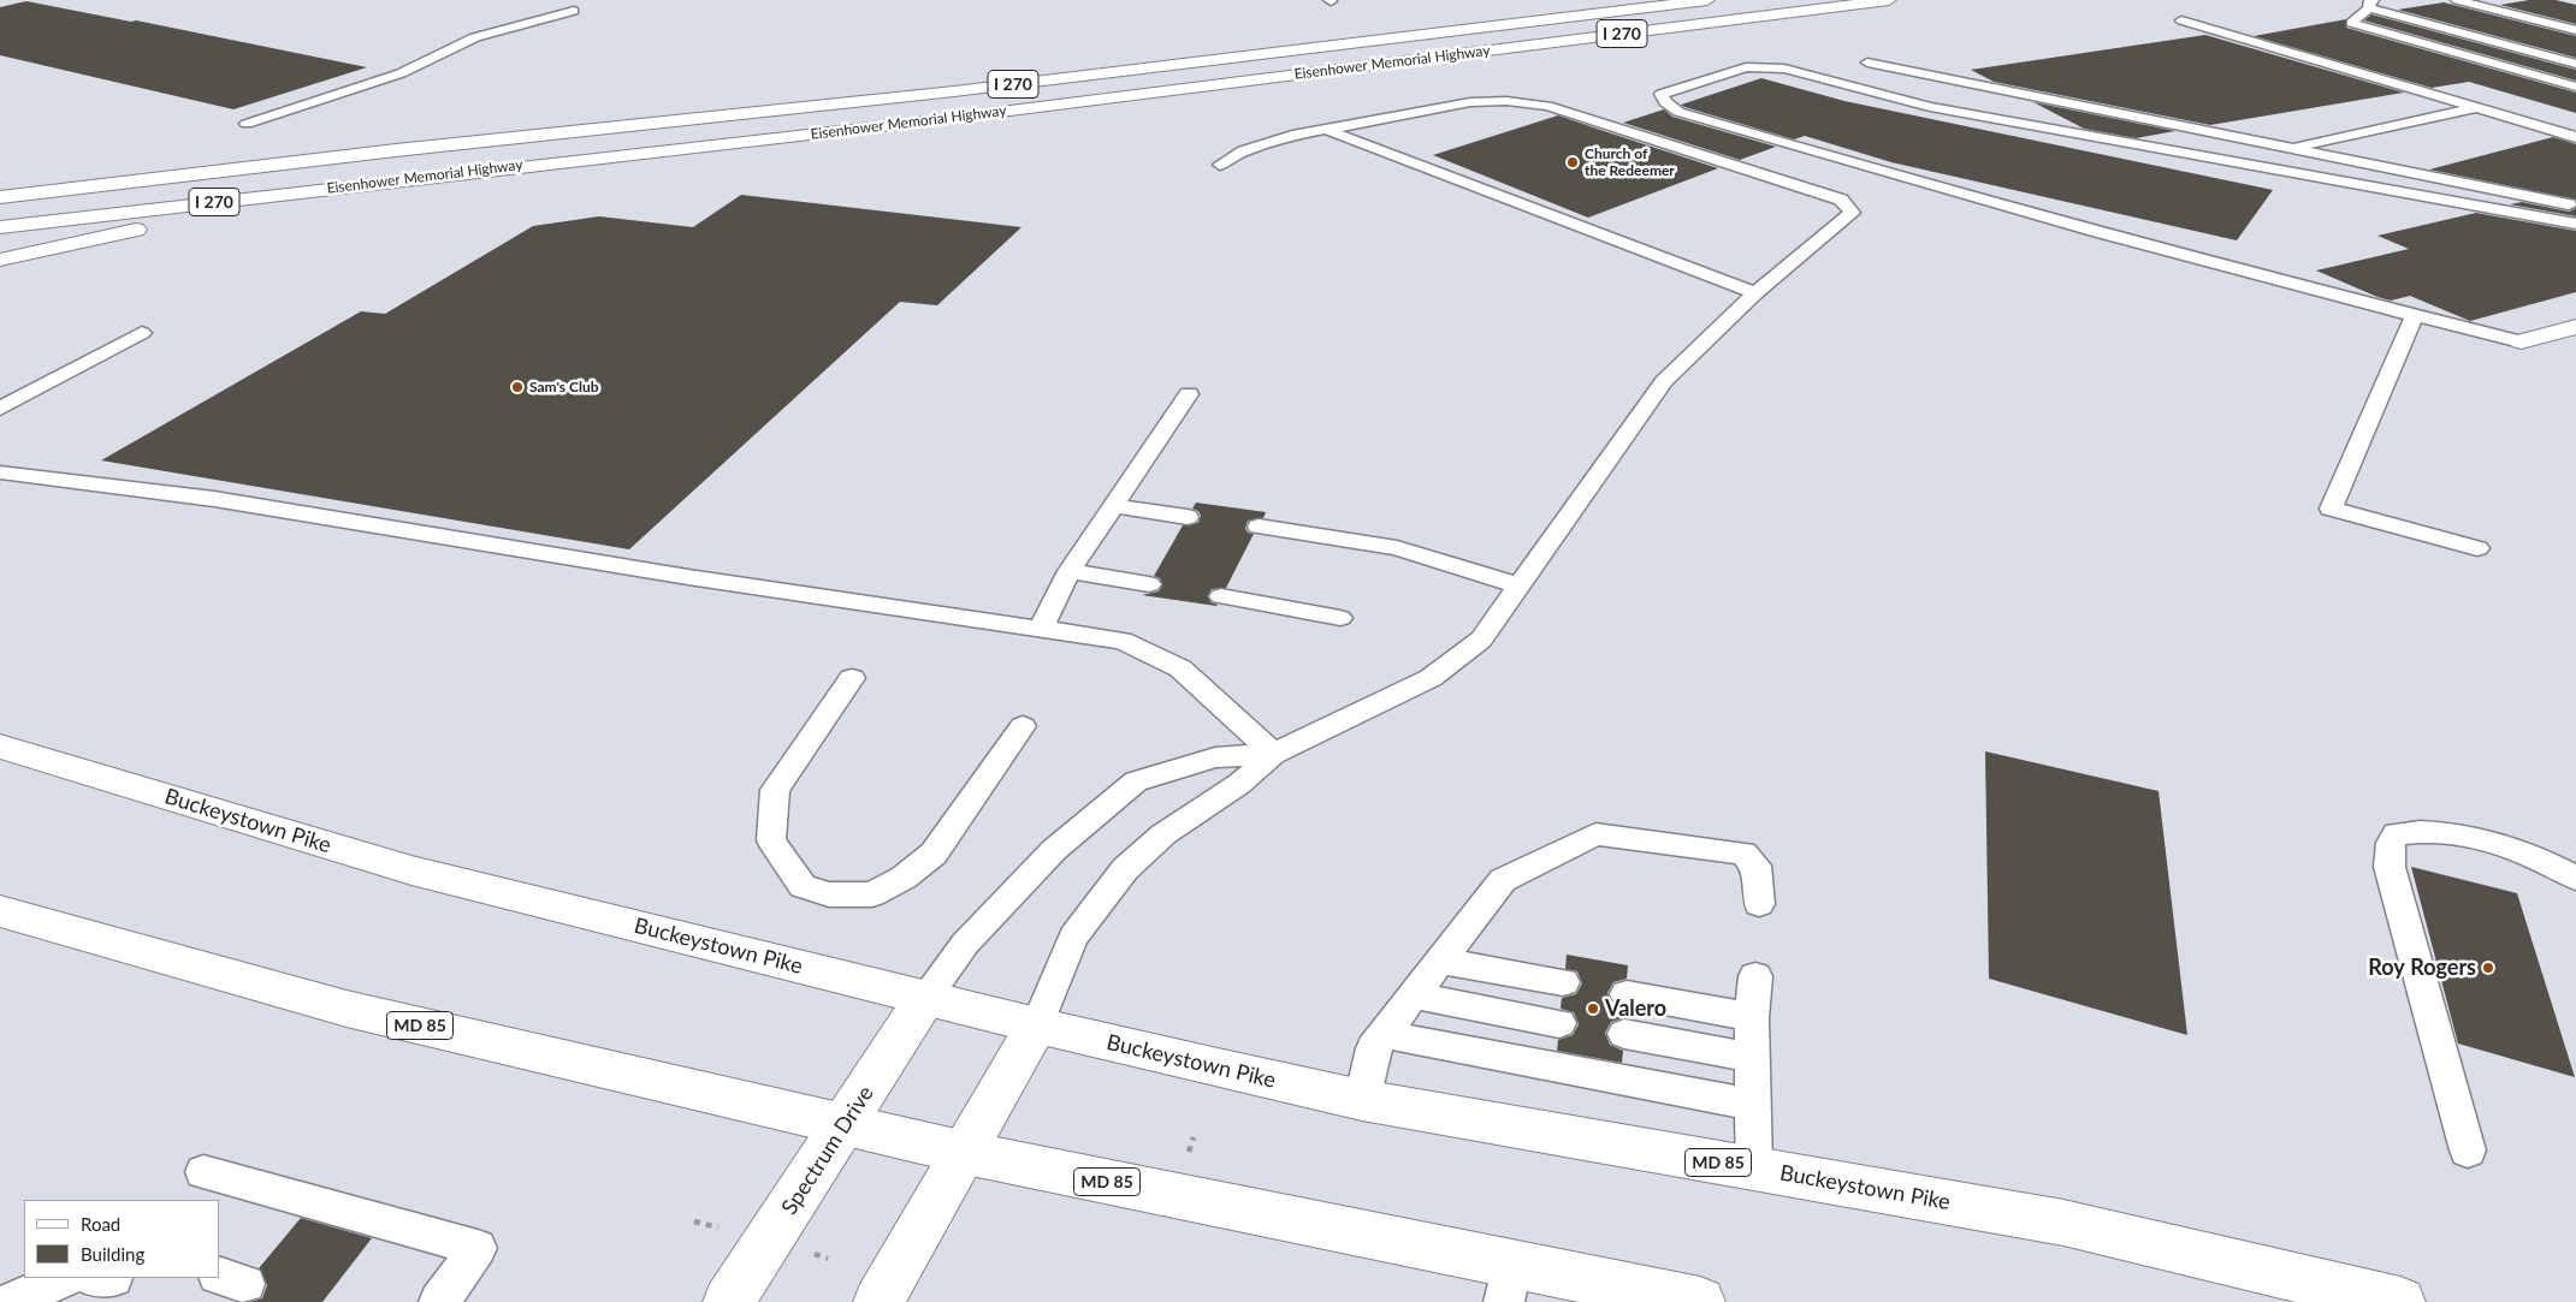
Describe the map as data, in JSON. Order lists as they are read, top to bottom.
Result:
{
  "streets": {
    "main road": [
      "I 270",
      "Eisenhower Memorial Highway",
      "Buckeystown Pike",
      "MD 85",
      "Spectrum Drive"
    ]
  },
  "crossings": [
    ["Buckeystown Pike", "Spectrum Drive"],
    ["MD 85", "Spectrum Drive"]
  ],
  "places": [
    "Church of the Redeemer",
    "Sam's Club",
    "Roy Rogers",
    "Valero"
  ],
  "legend": ["Road", "Building"]
}
